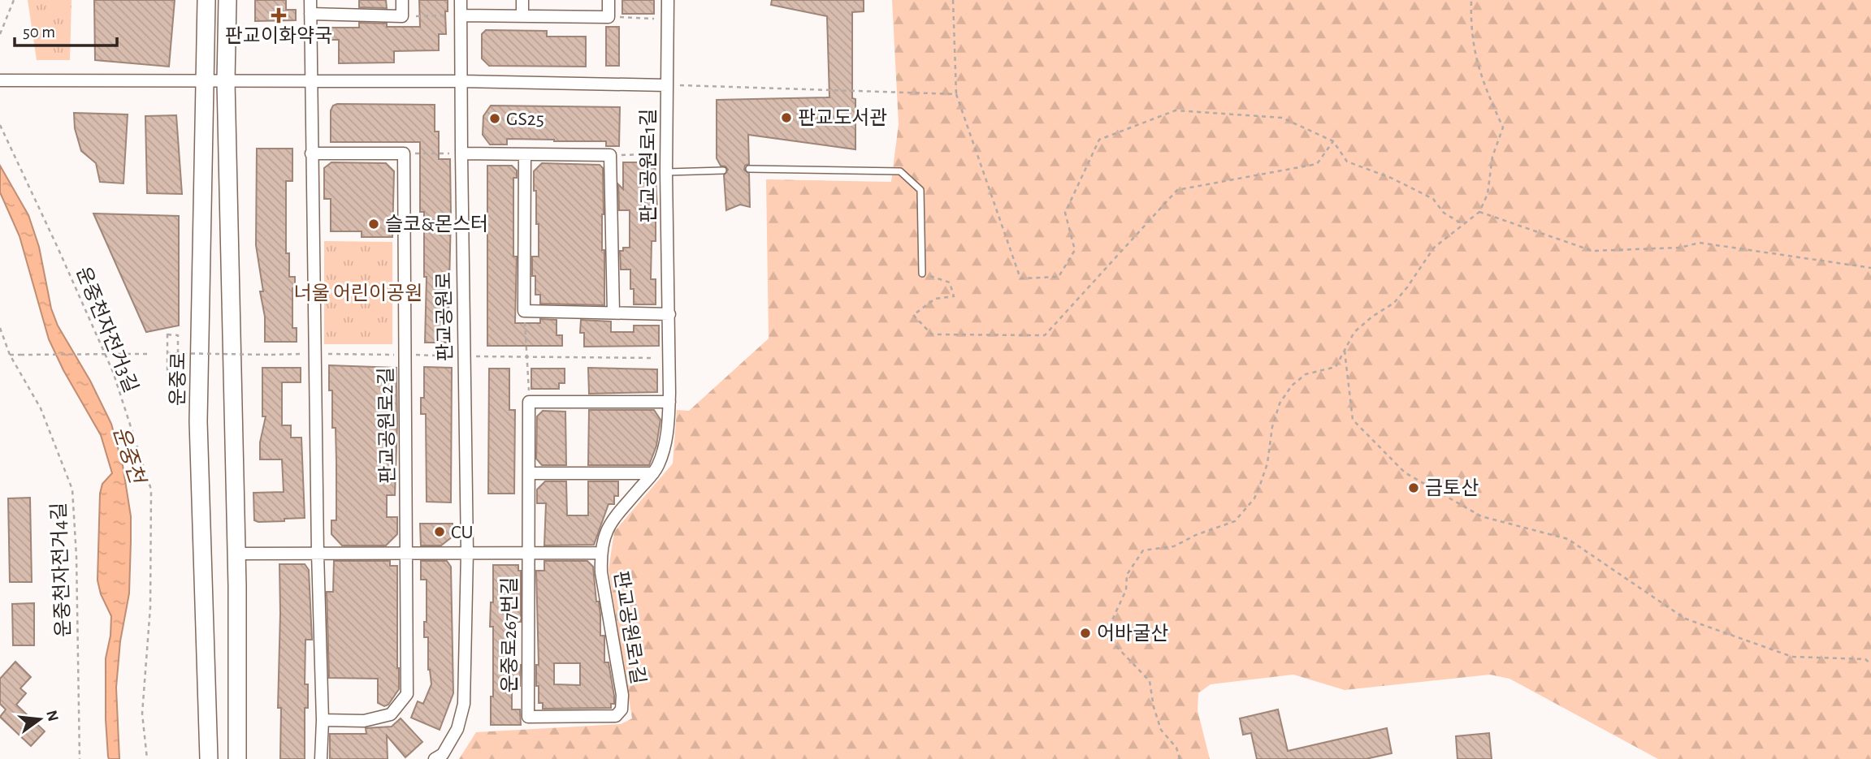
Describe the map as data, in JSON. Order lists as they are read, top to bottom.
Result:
{
  "streets": {
    "main road": ["운중로"],
    "street": [
      "판교공원로1길",
      "판교공원로",
      "판교공원로2길",
      "운중로267번길"
    ],
    "path": ["운중천자전거3길", "운중천자전거4길"]
  },
  "crossings": [
    ["판교공원로1길", "판교공원로"],
    ["판교공원로1길", "운중로267번길"]
  ],
  "water": ["운중천"],
  "parks": ["너울 어린이공원"],
  "places": {
    "health": ["판교이화약국"],
    "other": [
      "판교도서관",
      "GS25",
      "슬코&몬스터",
      "금토산",
      "CU",
      "어바굴산"
    ]
  },
  "scale_bar": "50 m",
  "north": "right"
}
